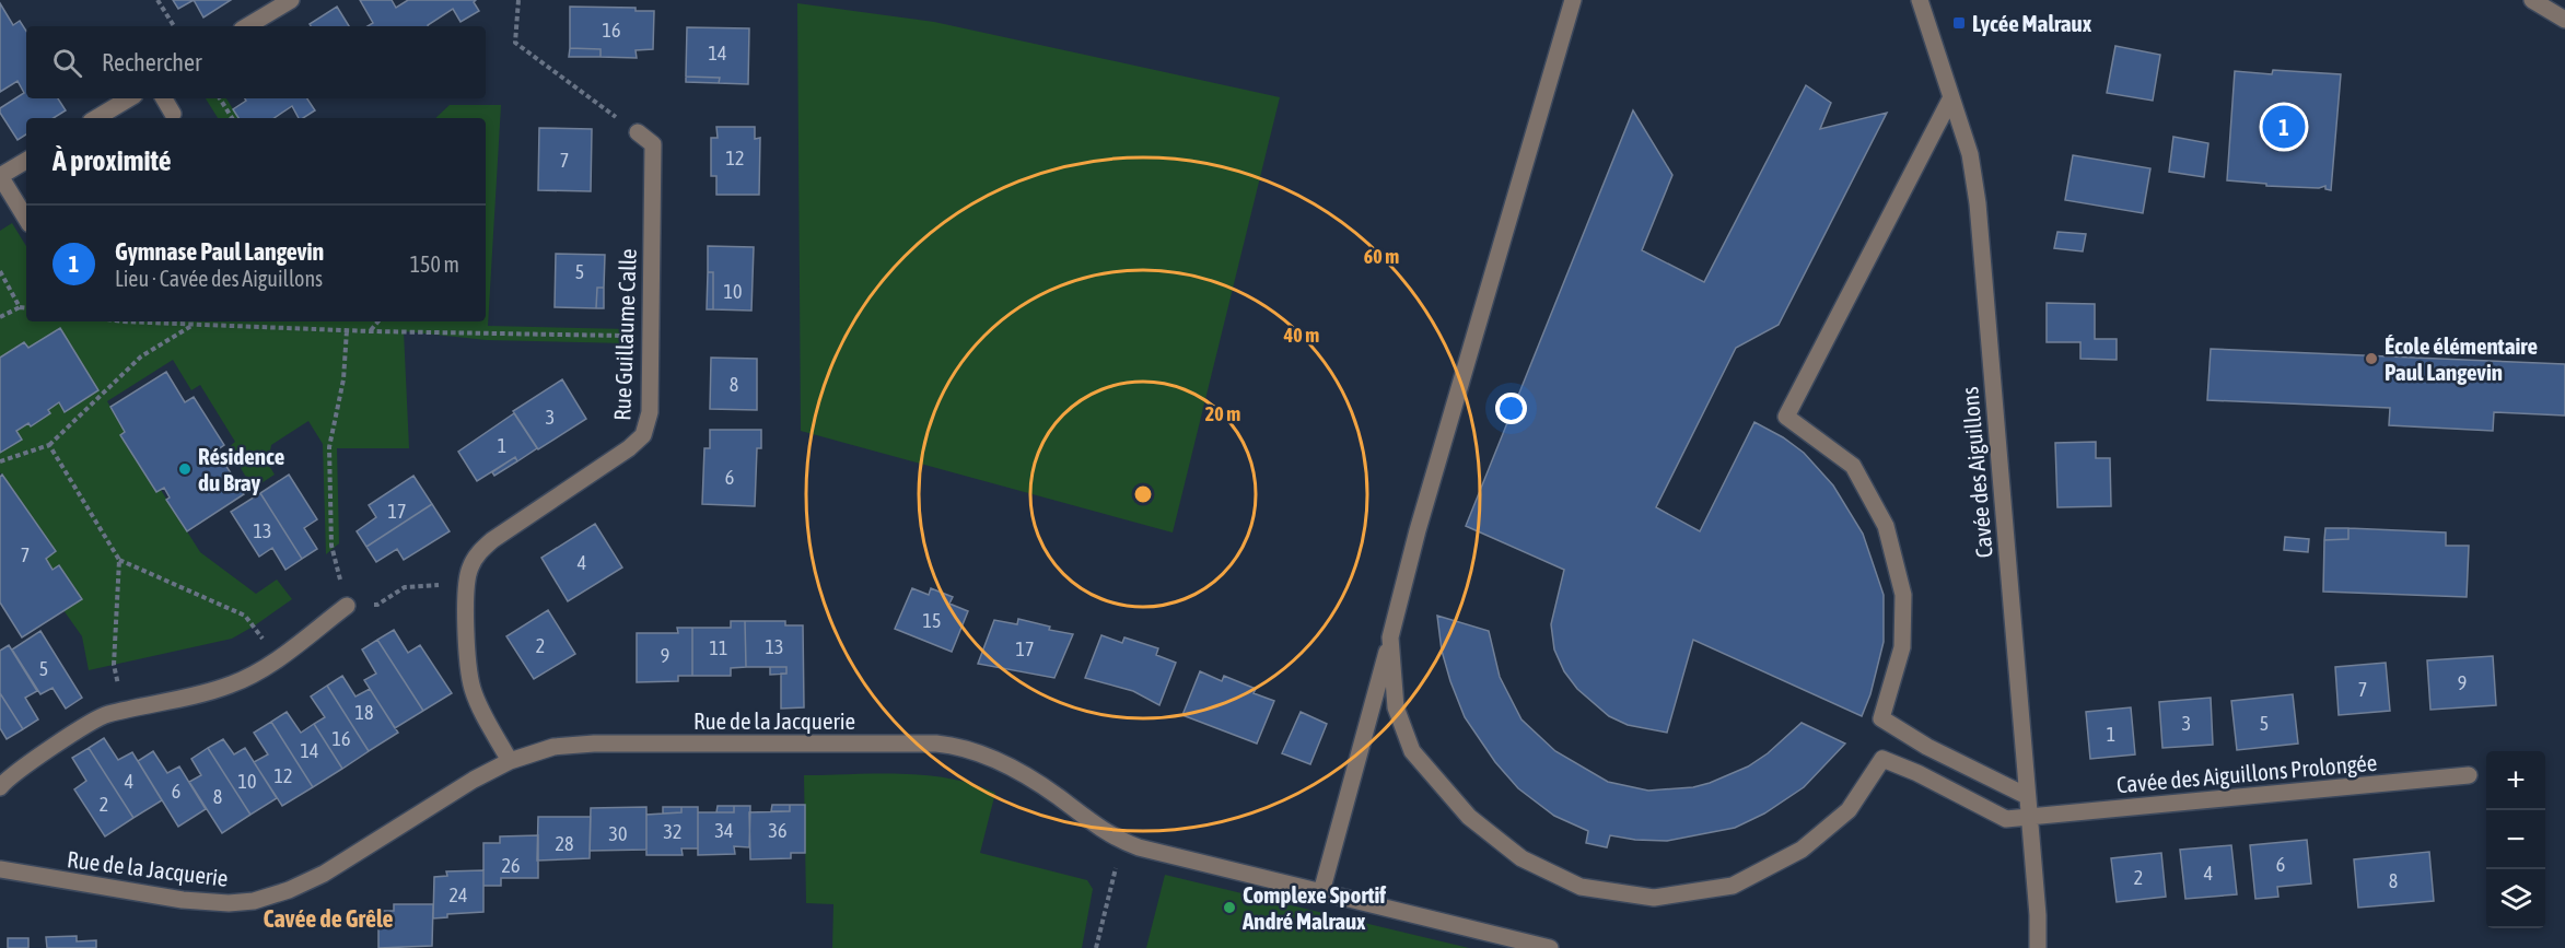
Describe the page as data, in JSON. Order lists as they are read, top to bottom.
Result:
{
  "streets": {
    "street": [
      "Rue Guillaume Calle",
      "Cavée des Aiguillons",
      "Rue de la Jacquerie",
      "Cavée des Aiguillons Prolongée"
    ]
  },
  "crossings": [
    ["Rue Guillaume Calle", "Rue de la Jacquerie"],
    ["Cavée des Aiguillons", "Cavée des Aiguillons Prolongée"]
  ],
  "districts": ["Cavée de Grêle"],
  "places": {
    "transit": ["Lycée Malraux"],
    "other": ["École élémentaire Paul Langevin", "Résidence du Bray", "Complexe Sportif André Malraux"]
  },
  "house_numbers": [
    "16",
    "14",
    "12",
    "7",
    "5",
    "10",
    "8",
    "3",
    "1",
    "6",
    "17",
    "13",
    "7",
    "4",
    "15",
    "2",
    "13",
    "11",
    "17",
    "9",
    "5",
    "9",
    "7",
    "18",
    "3",
    "5",
    "1",
    "16",
    "14",
    "12",
    "4",
    "10",
    "6",
    "8",
    "2",
    "34",
    "36",
    "32",
    "30",
    "28",
    "6",
    "26",
    "4",
    "2",
    "8",
    "24"
  ],
  "page": {
    "search": "Rechercher",
    "pins": "1",
    "heading": "À proximité",
    "list": [
      {
        "mark": "1",
        "name": "Gymnase Paul Langevin",
        "note": "Lieu · Cavée des Aiguillons",
        "value": "150 m"
      }
    ],
    "map_buttons": ["+", "−"]
  },
  "rings": ["60 m", "40 m", "20 m"]
}
